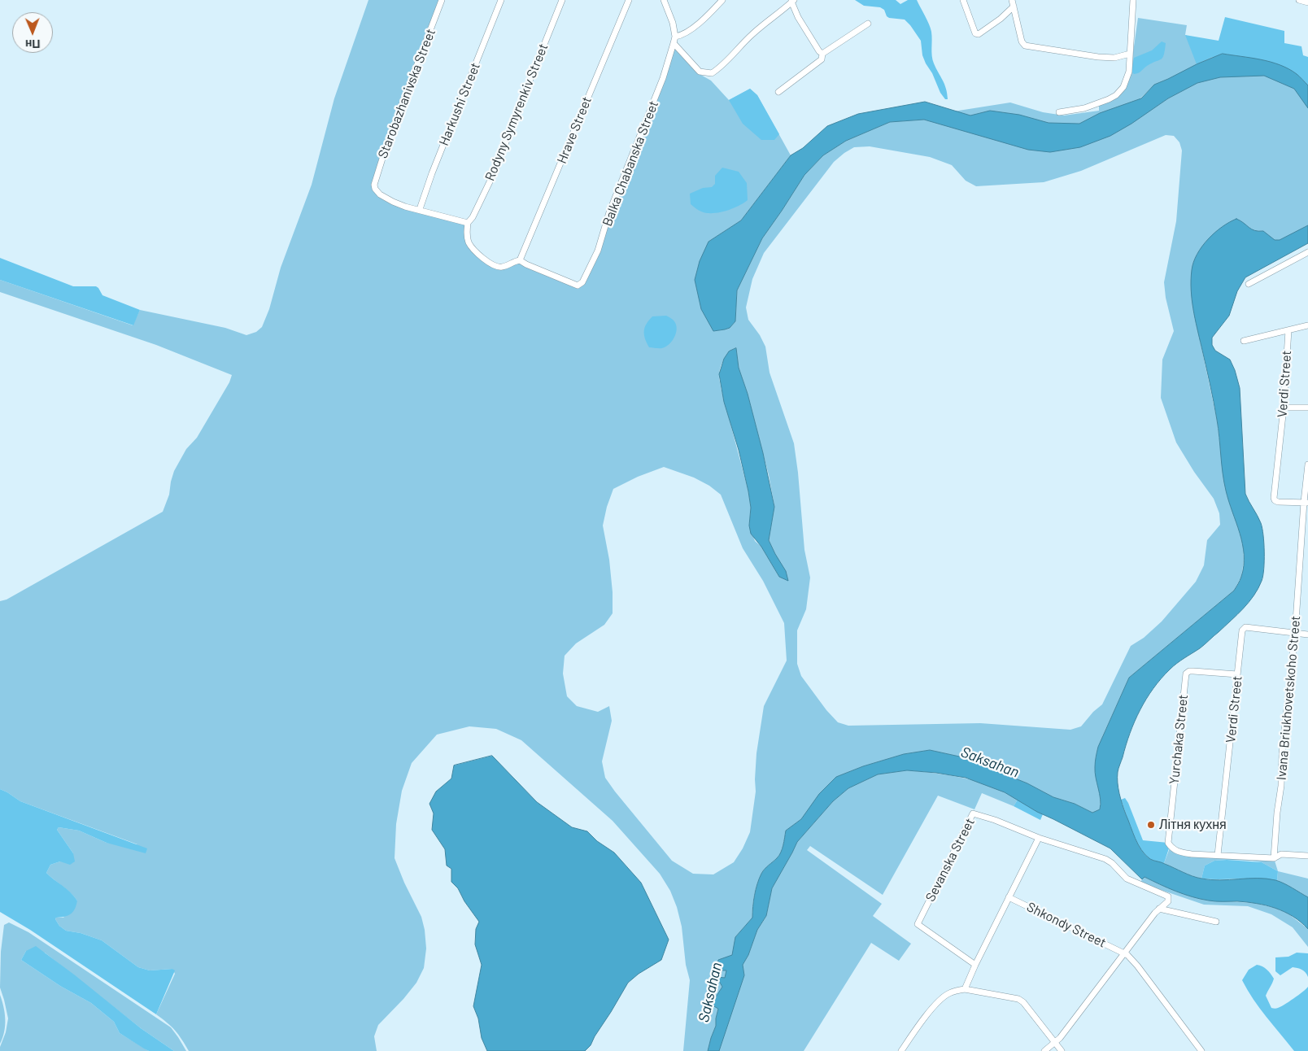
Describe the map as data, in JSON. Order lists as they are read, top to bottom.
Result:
{
  "streets": {
    "street": [
      "Starobazhanivska Street",
      "Harkushi Street",
      "Rodyny Symyrenkiv Street",
      "Hrave Street",
      "Balka Chabanska Street",
      "Verdi Street",
      "Ivana Briukhovetskoho Street",
      "Yurchaka Street",
      "Sevanska Street",
      "Shkondy Street"
    ]
  },
  "crossings": [
    ["Starobazhanivska Street", "Harkushi Street"],
    ["Hrave Street", "Balka Chabanska Street"],
    ["Verdi Street", "Ivana Briukhovetskoho Street"],
    ["Verdi Street", "Yurchaka Street"],
    ["Sevanska Street", "Shkondy Street"]
  ],
  "water": ["Saksahan"],
  "places": ["Літня кухня"],
  "north": "bottom"
}
